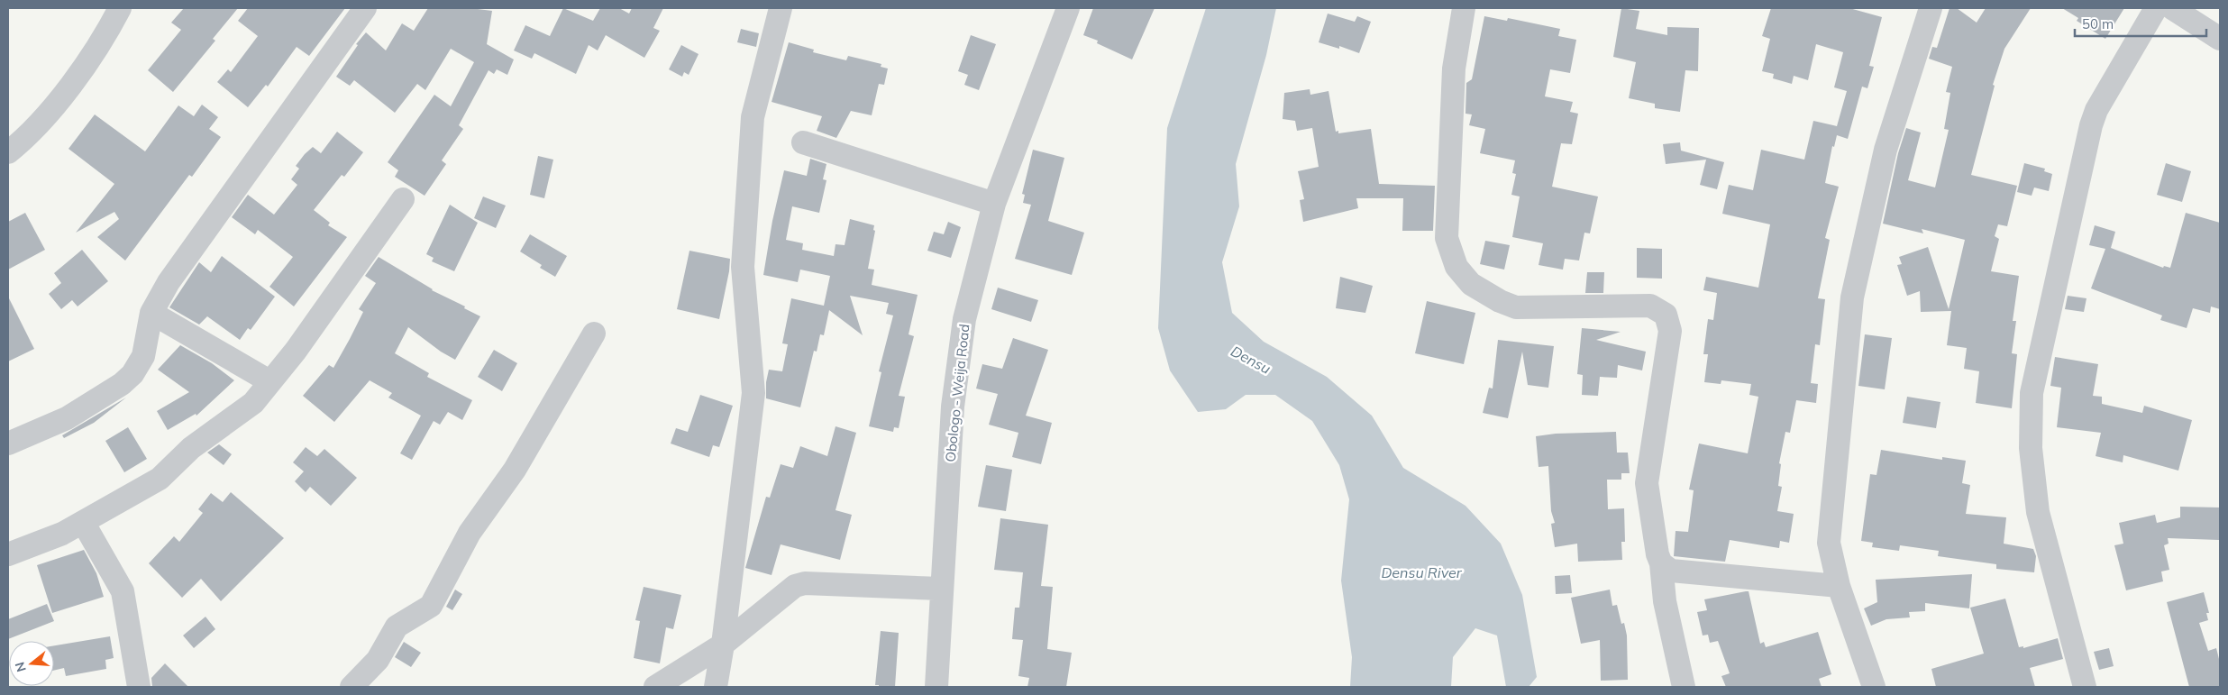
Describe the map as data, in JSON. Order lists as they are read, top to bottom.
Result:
{
  "streets": {
    "street": ["Obologo - Weija Road"]
  },
  "water": ["Densu", "Densu River"],
  "scale_bar": "50 m",
  "north": "left"
}
